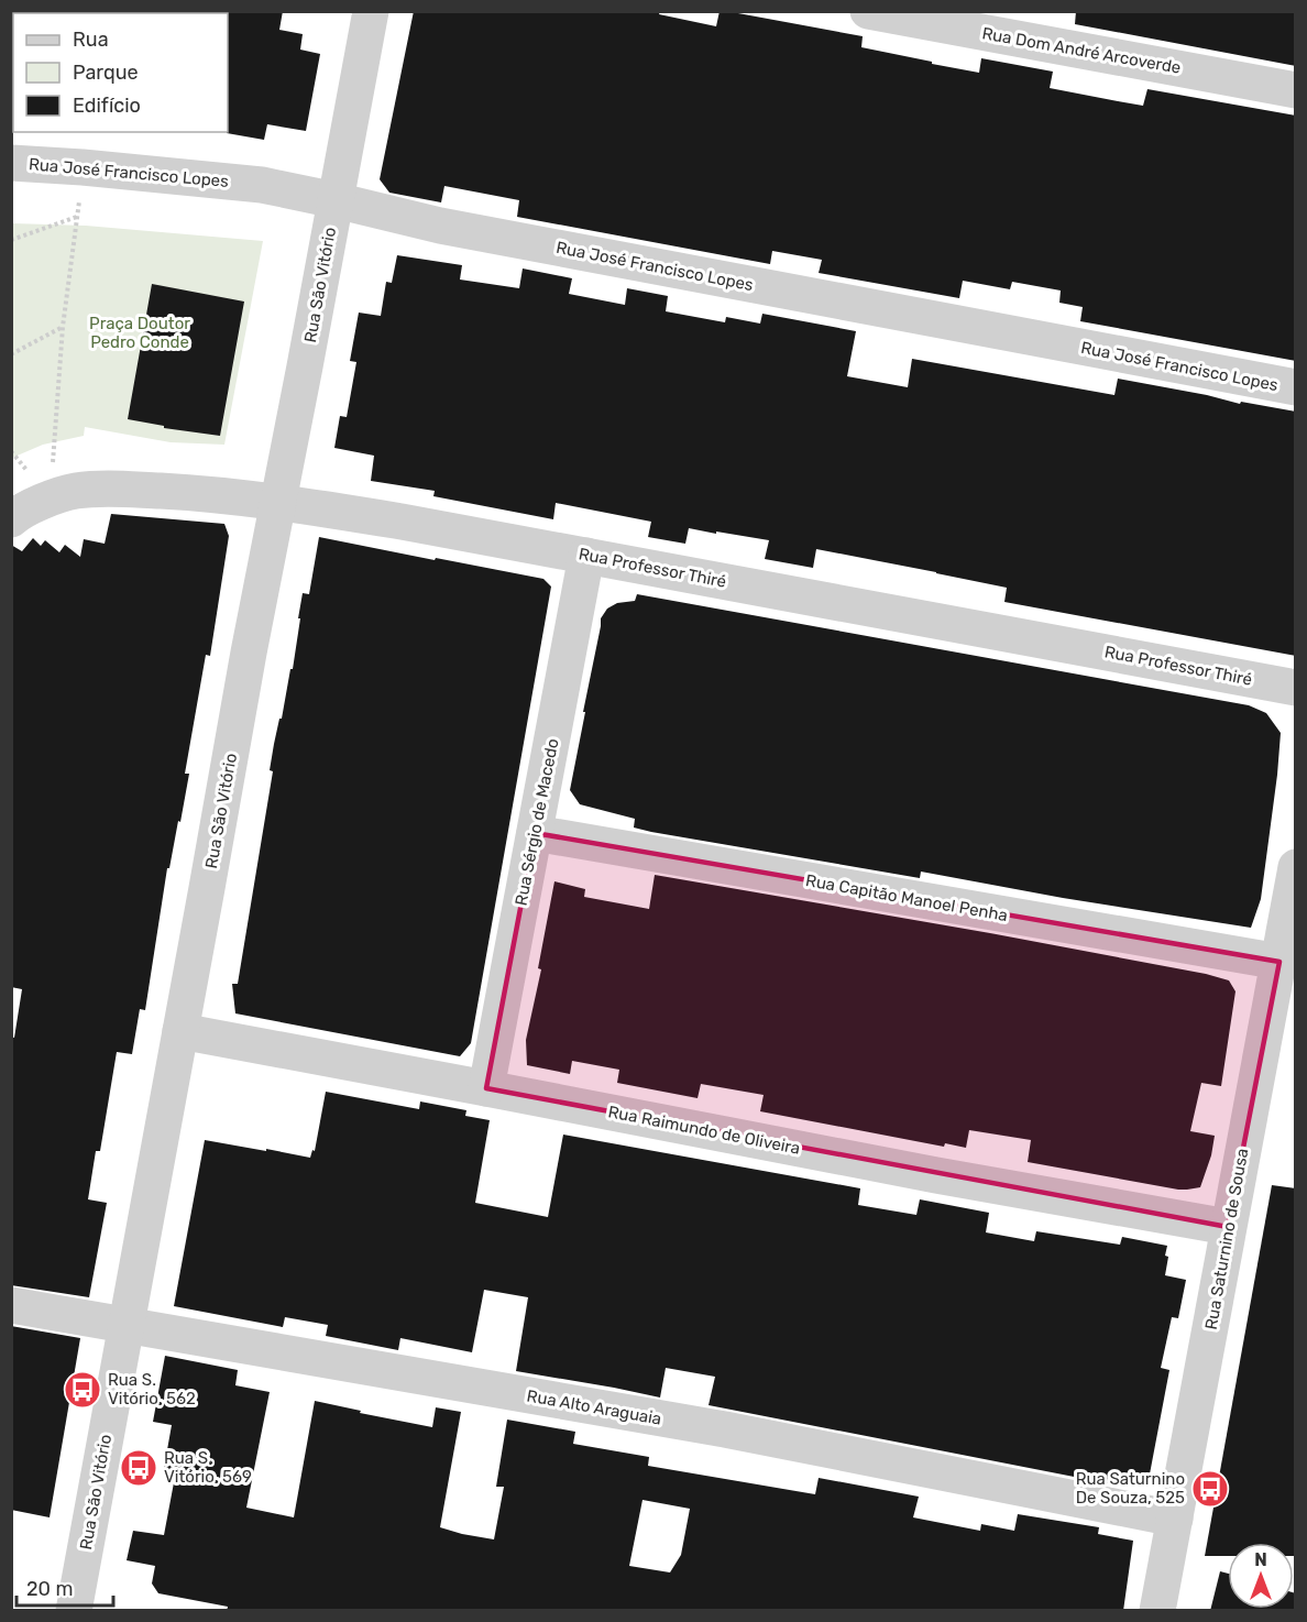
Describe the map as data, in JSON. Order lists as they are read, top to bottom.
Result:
{
  "streets": {
    "street": [
      "Rua Dom André Arcoverde",
      "Rua José Francisco Lopes",
      "Rua São Vitório",
      "Rua Professor Thiré",
      "Rua Sérgio de Macedo",
      "Rua Capitão Manoel Penha",
      "Rua Raimundo de Oliveira",
      "Rua Saturnino de Sousa",
      "Rua Alto Araguaia"
    ]
  },
  "crossings": [
    ["Rua José Francisco Lopes", "Rua São Vitório"],
    ["Rua São Vitório", "Rua Professor Thiré"],
    ["Rua São Vitório", "Rua Raimundo de Oliveira"],
    ["Rua São Vitório", "Rua Alto Araguaia"],
    ["Rua Professor Thiré", "Rua Sérgio de Macedo"],
    ["Rua Sérgio de Macedo", "Rua Capitão Manoel Penha"],
    ["Rua Sérgio de Macedo", "Rua Raimundo de Oliveira"],
    ["Rua Capitão Manoel Penha", "Rua Saturnino de Sousa"],
    ["Rua Raimundo de Oliveira", "Rua Saturnino de Sousa"],
    ["Rua Saturnino de Sousa", "Rua Alto Araguaia"]
  ],
  "parks": ["Praça Doutor Pedro Conde"],
  "places": {
    "bus stop": ["Rua S. Vitório, 562", "Rua S. Vitório, 569", "Rua Saturnino De Souza, 525"]
  },
  "legend": ["Rua", "Parque", "Edifício"],
  "scale_bar": "20 m",
  "north": "top"
}
